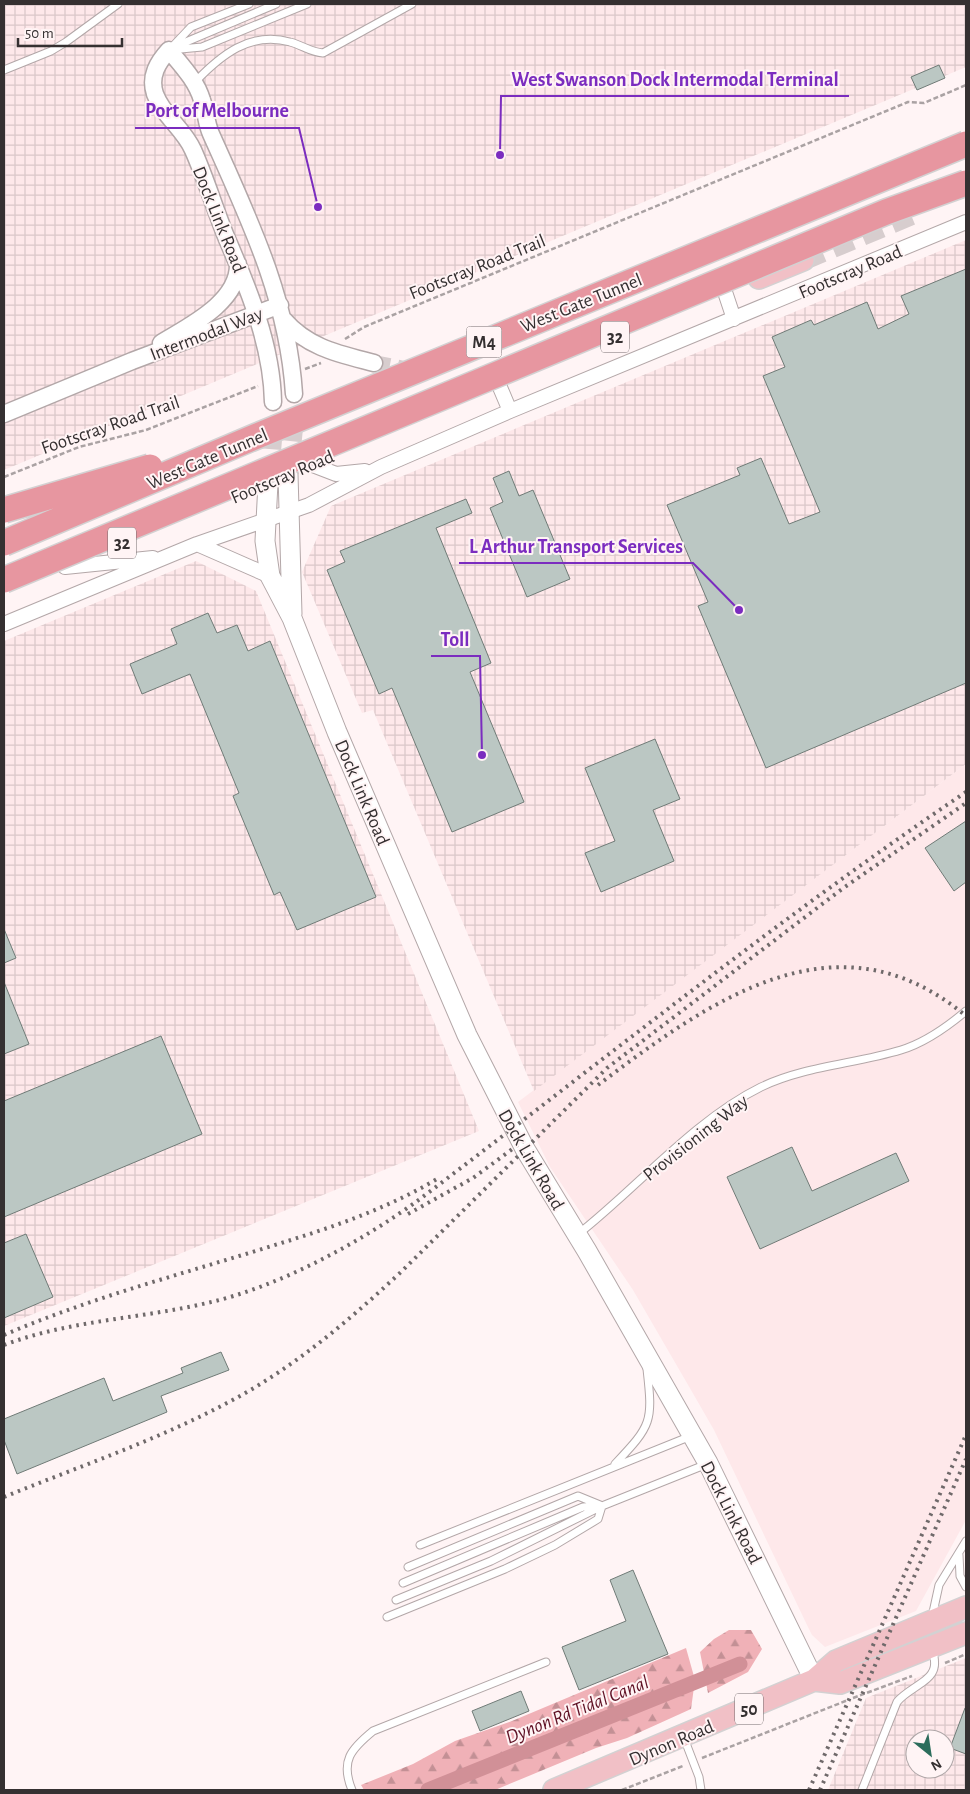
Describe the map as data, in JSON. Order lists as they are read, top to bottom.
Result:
{
  "streets": {
    "highway": ["West Gate Tunnel", "M4"],
    "main road": [
      "Dock Link Road",
      "Footscray Road",
      "32",
      "50",
      "Dynon Road"
    ],
    "street": ["Intermodal Way"],
    "lane": ["Provisioning Way"],
    "path": ["Footscray Road Trail"]
  },
  "crossings": [
    ["Dock Link Road", "Footscray Road Trail"],
    ["Dock Link Road", "Footscray Road"],
    ["Dock Link Road", "Intermodal Way"],
    ["Dock Link Road", "Provisioning Way"],
    ["Dock Link Road", "Dynon Road"]
  ],
  "water": ["Dynon Rd Tidal Canal"],
  "places": [
    "West Swanson Dock Intermodal Terminal",
    "Port of Melbourne",
    "L Arthur Transport Services",
    "Toll"
  ],
  "scale_bar": "50 m",
  "north": "bottom right"
}
